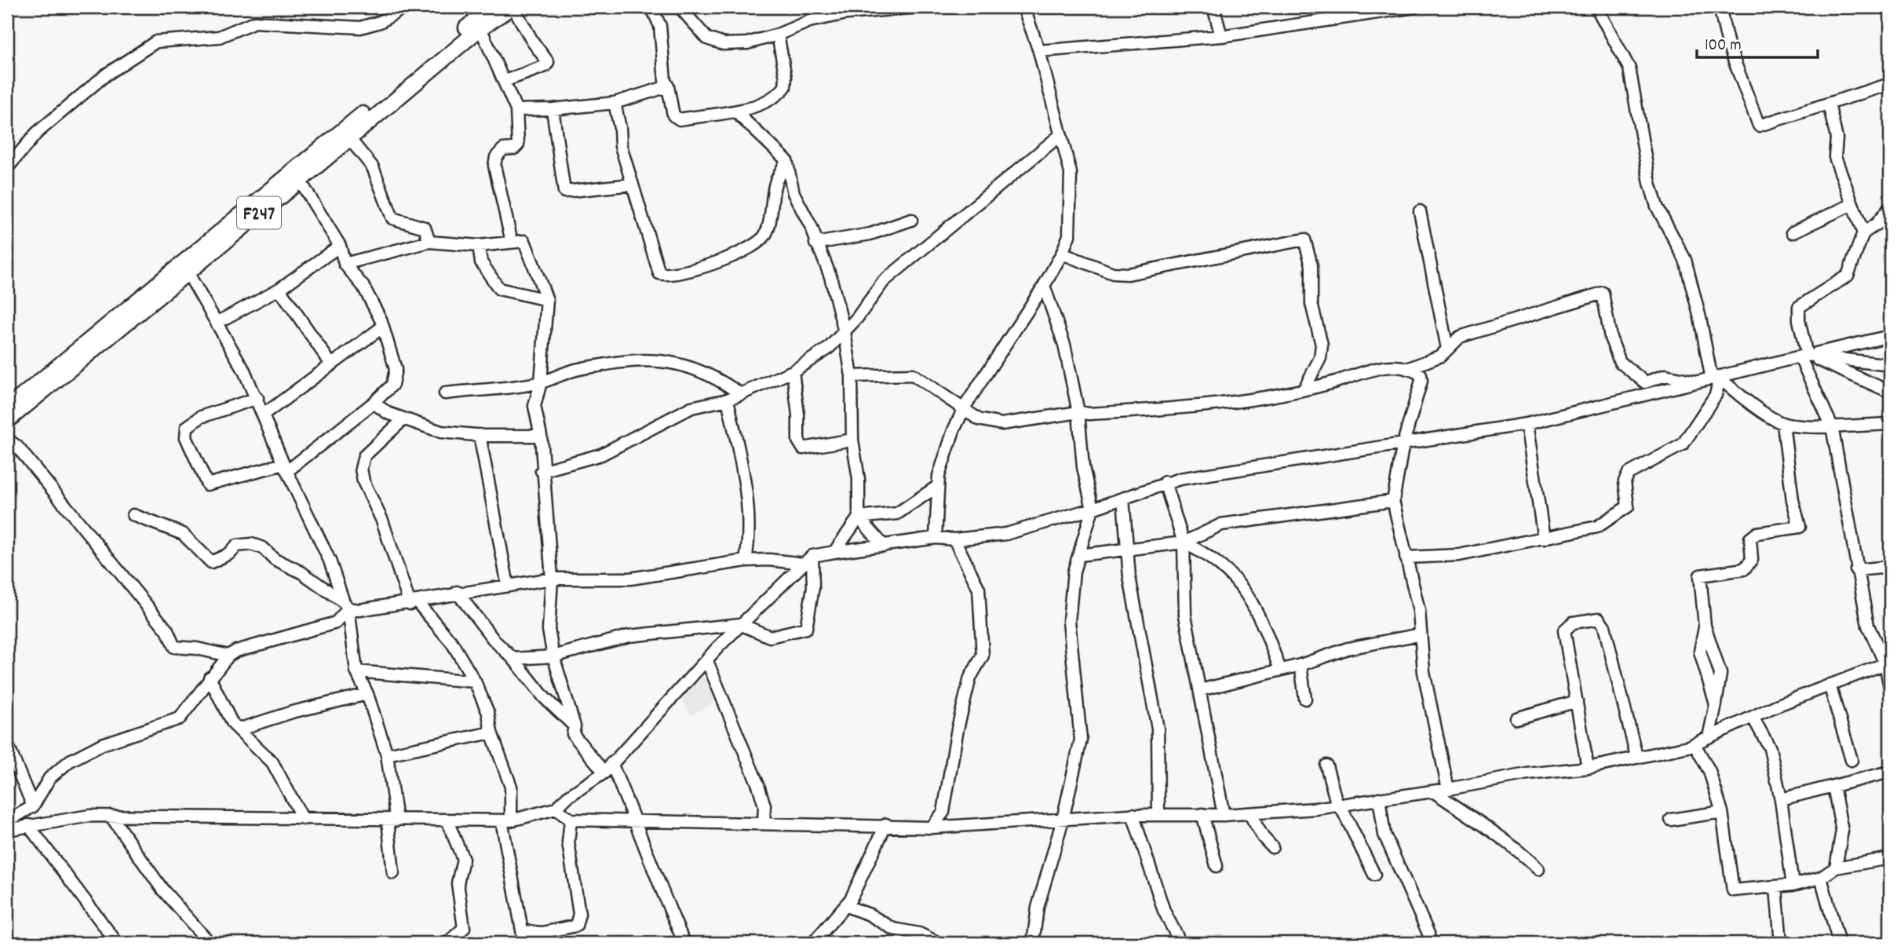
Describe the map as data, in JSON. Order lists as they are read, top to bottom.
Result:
{
  "streets": {
    "main road": ["F247"]
  },
  "scale_bar": "100 m"
}
